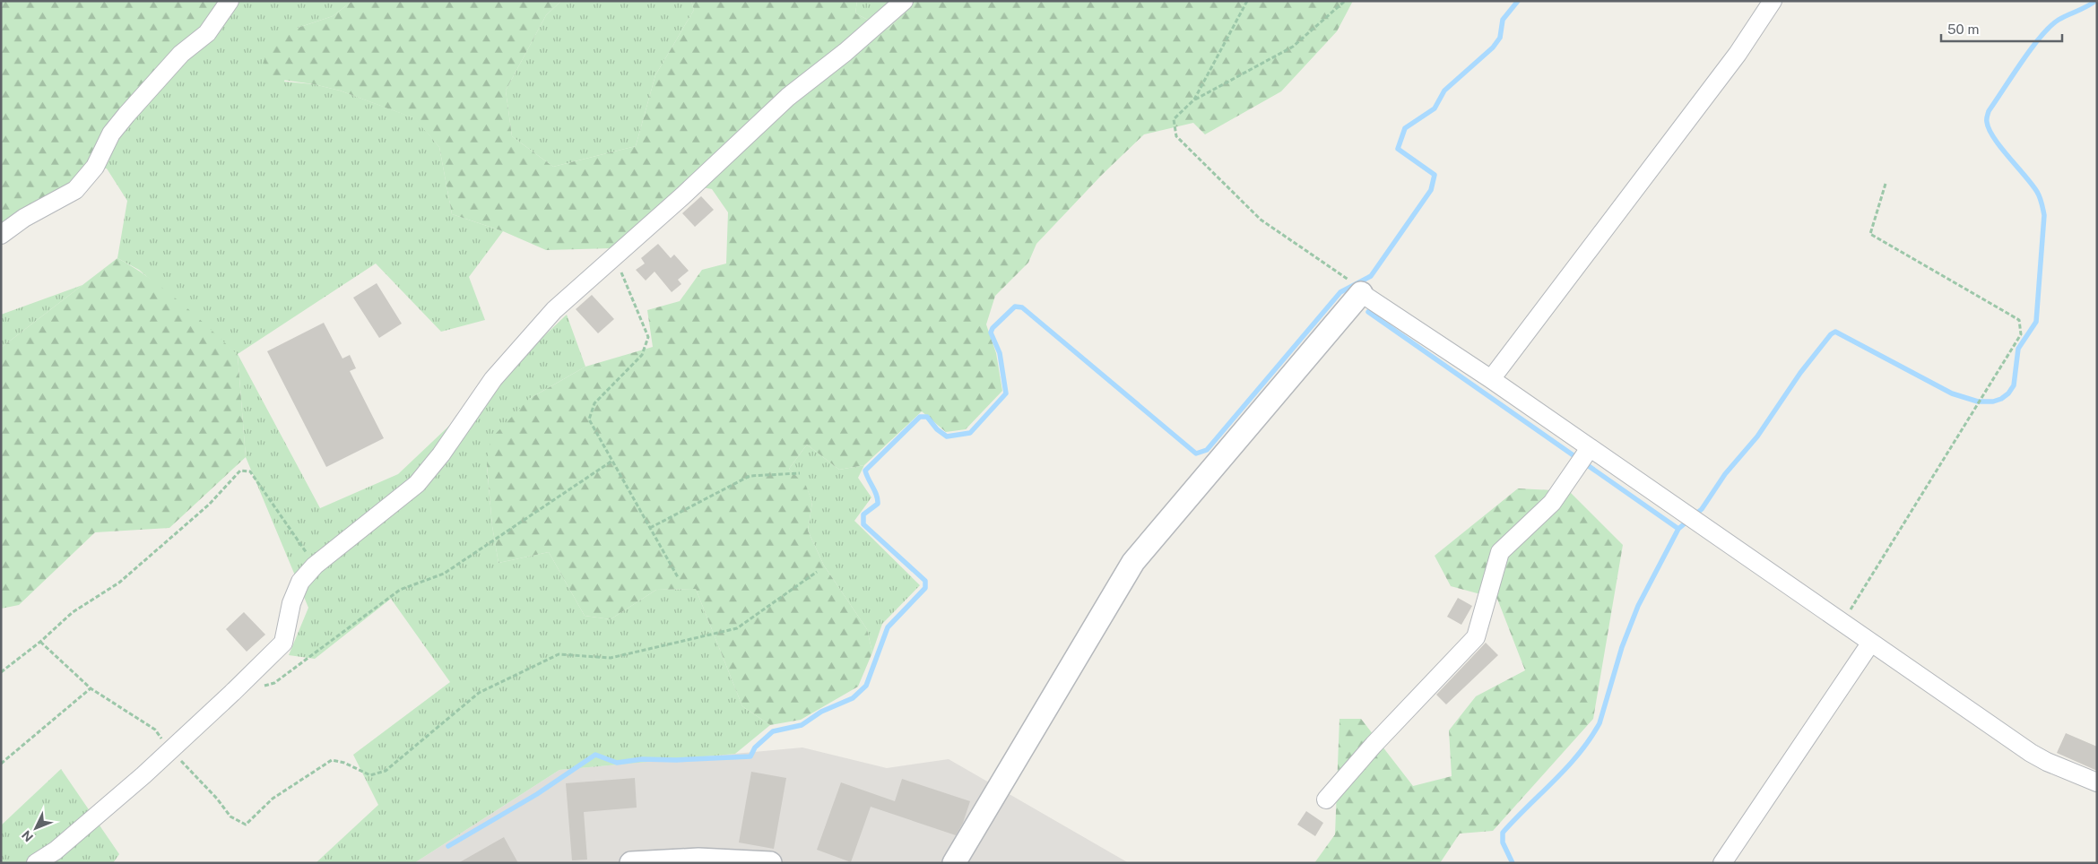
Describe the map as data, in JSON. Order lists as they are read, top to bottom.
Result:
{
  "scale_bar": "50 m",
  "north": "bottom left"
}
